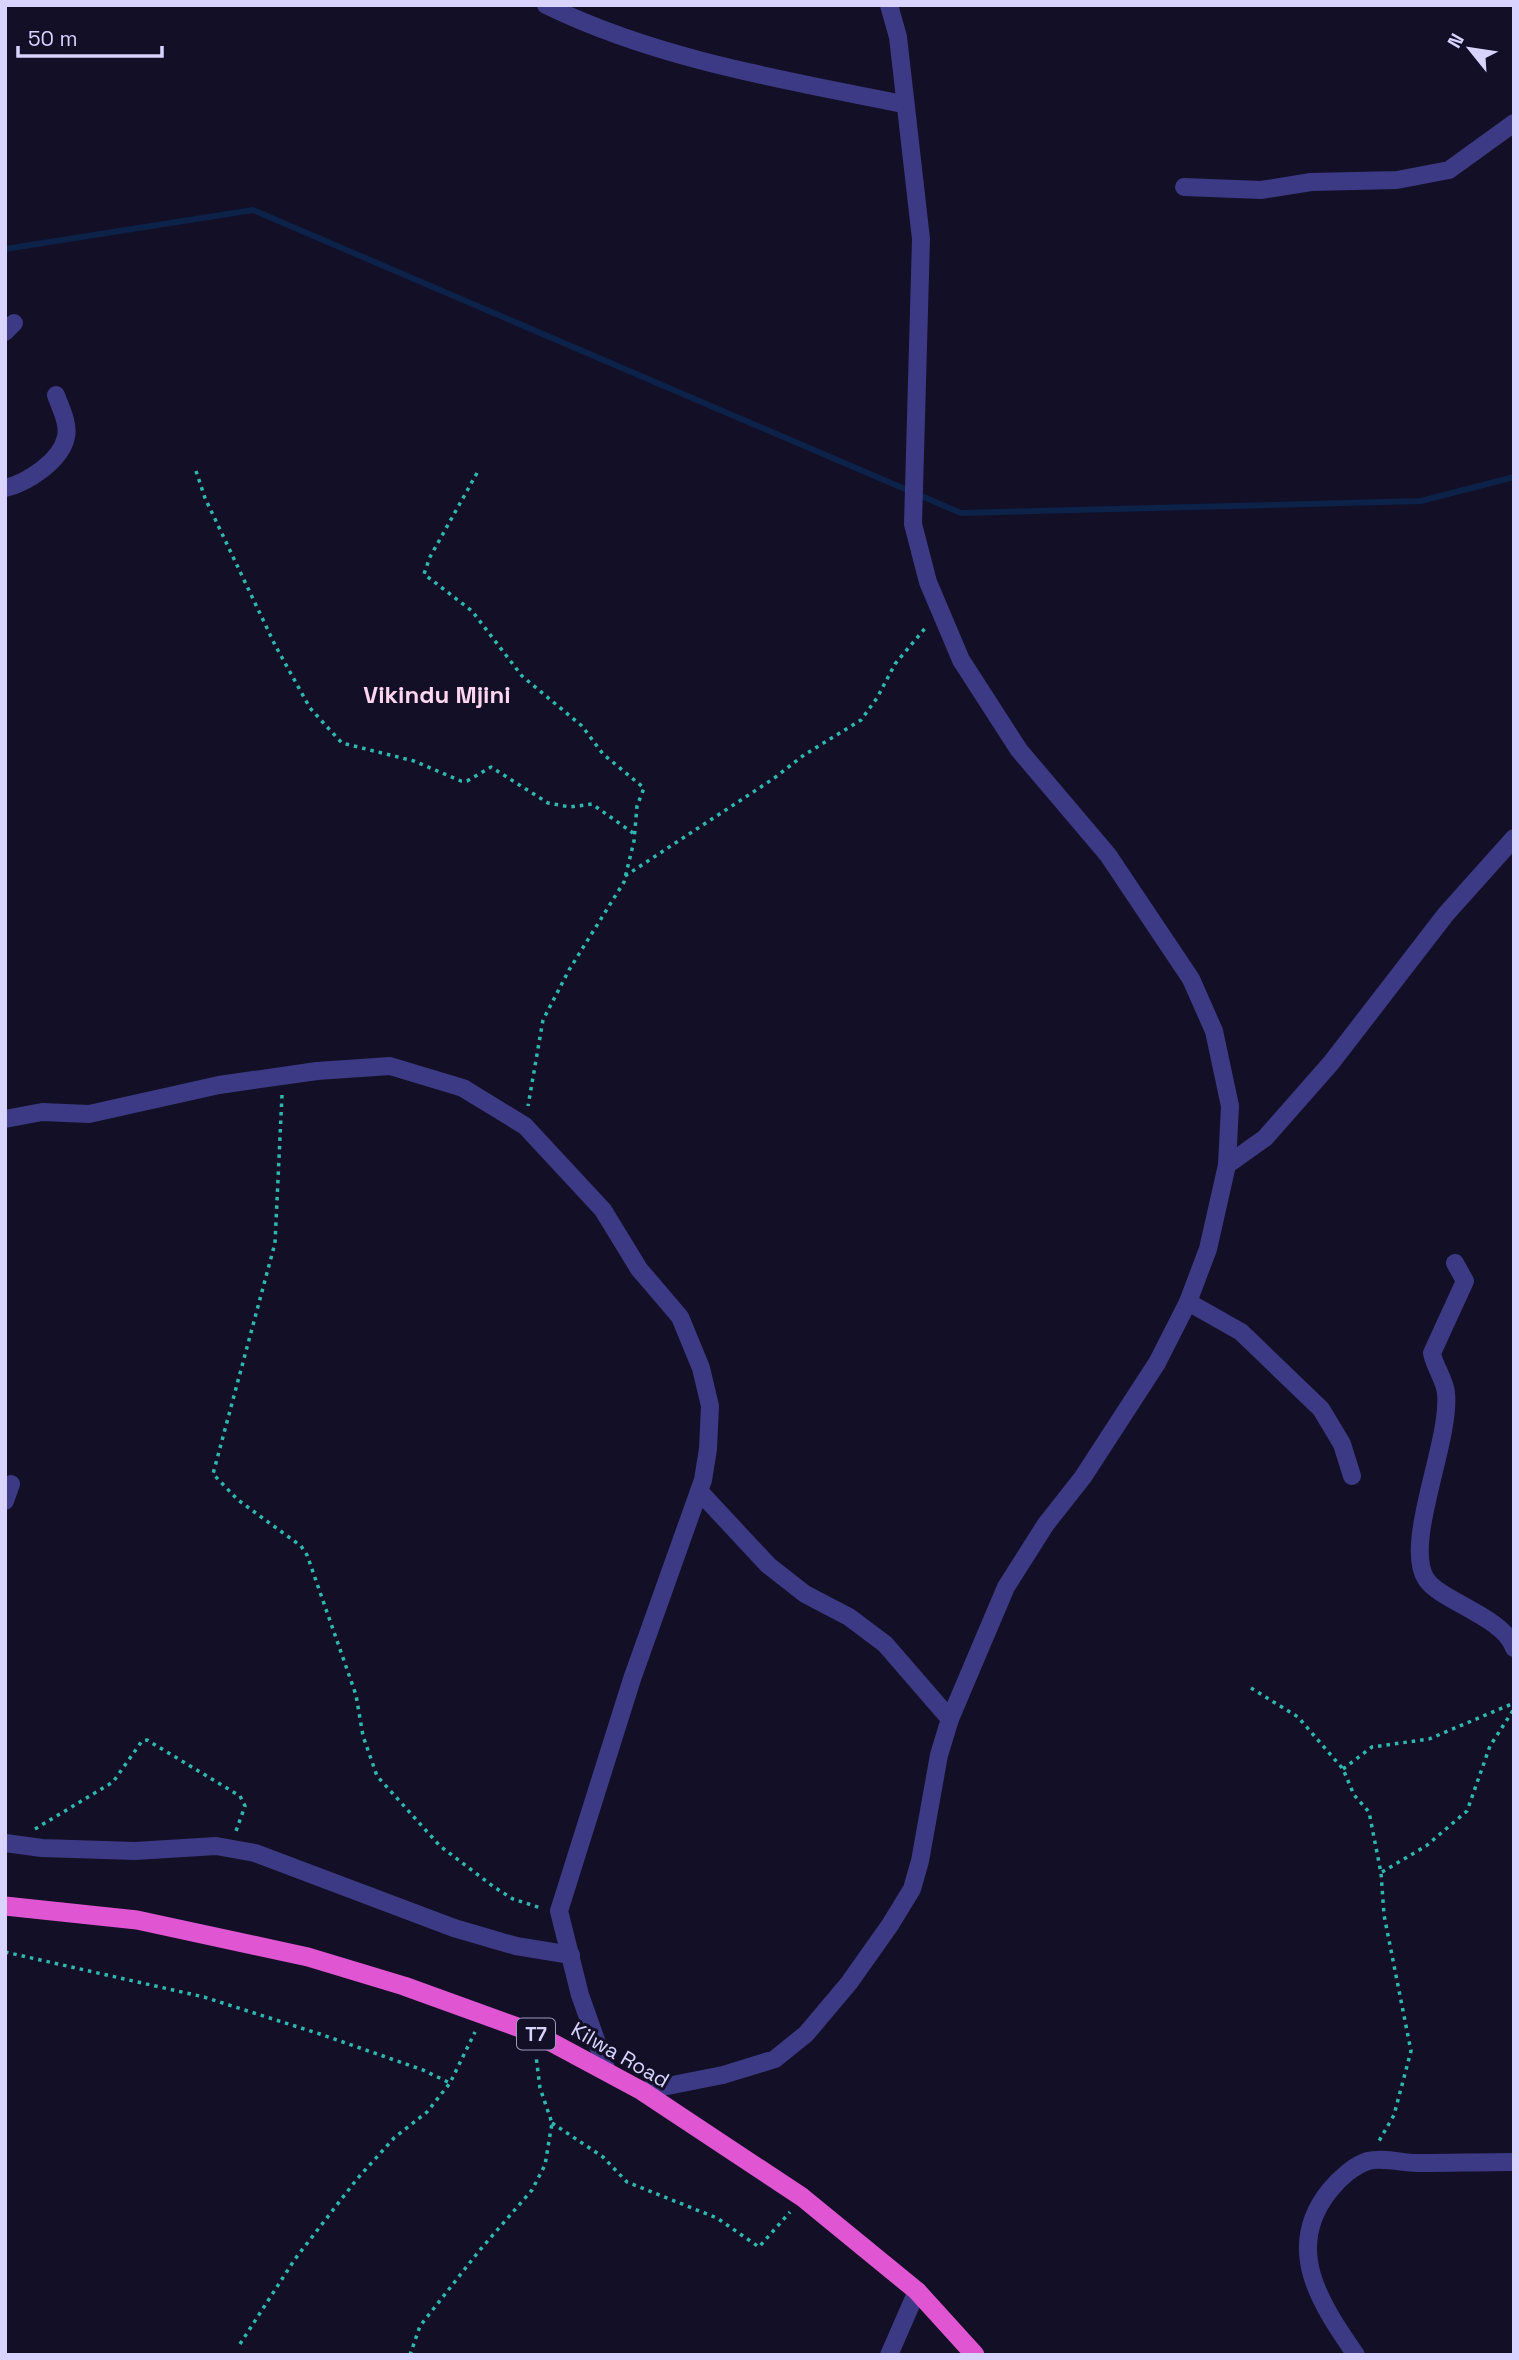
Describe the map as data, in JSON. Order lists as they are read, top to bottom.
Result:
{
  "streets": {
    "highway": ["T7", "Kilwa Road"]
  },
  "districts": ["Vikindu Mjini"],
  "scale_bar": "50 m",
  "north": "top left"
}
